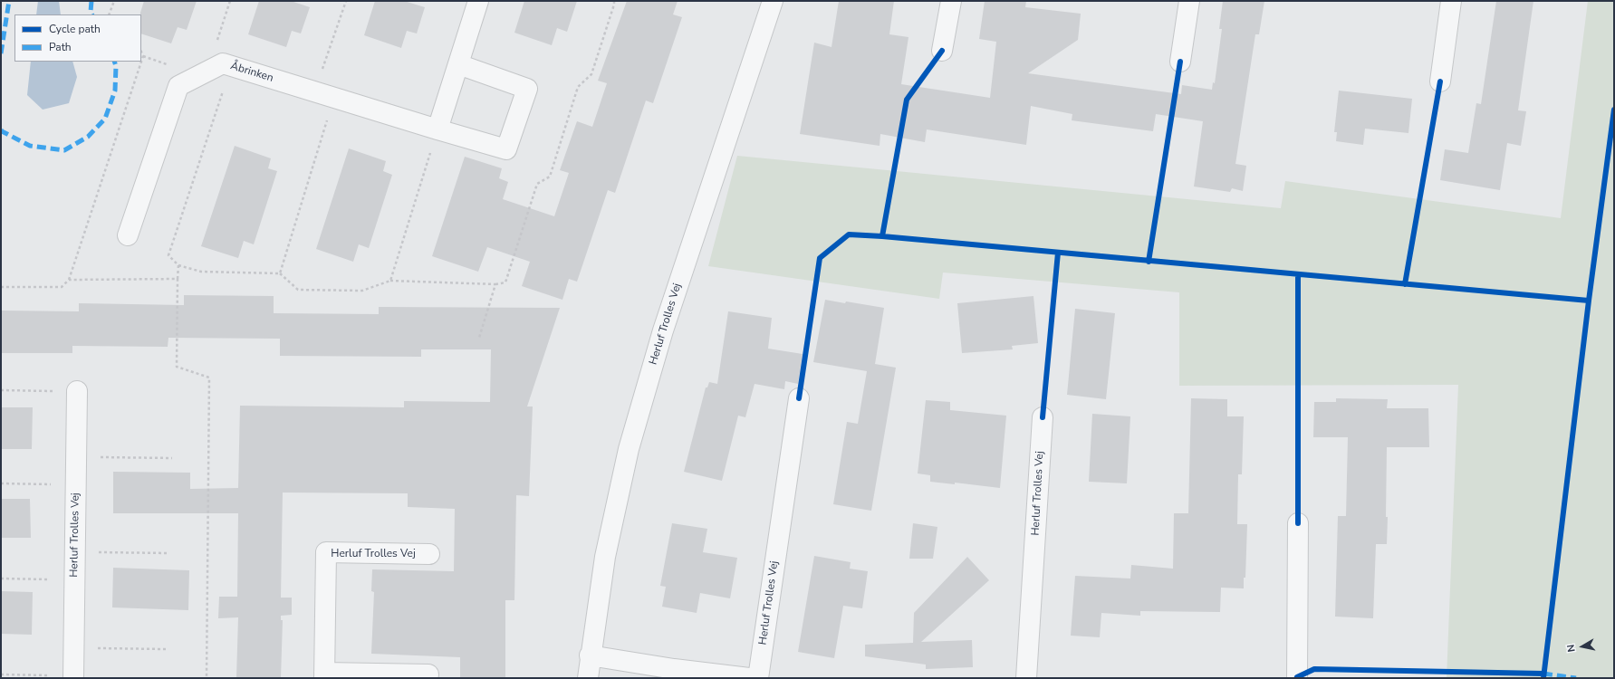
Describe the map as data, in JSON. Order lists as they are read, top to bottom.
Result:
{
  "streets": {
    "street": ["Åbrinken", "Herluf Trolles Vej"]
  },
  "legend": ["Cycle path", "Path"],
  "north": "left"
}
